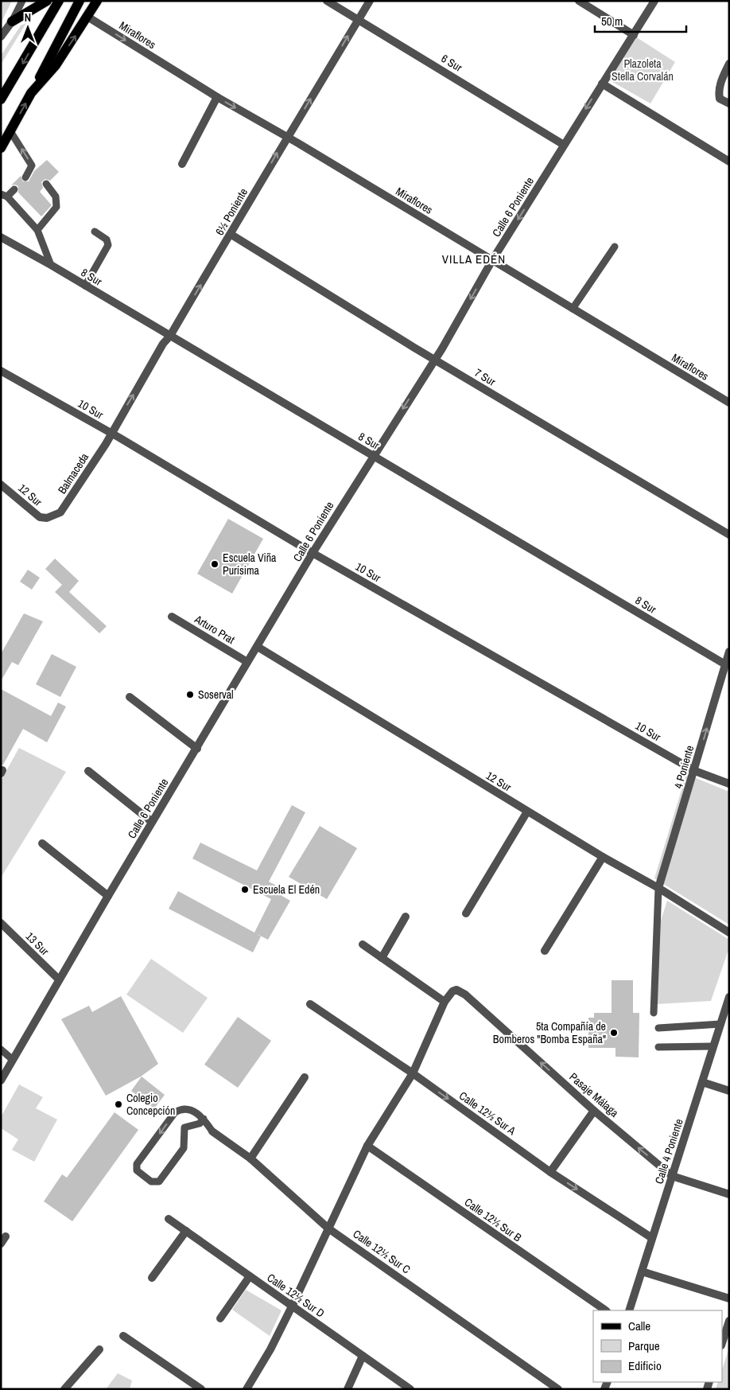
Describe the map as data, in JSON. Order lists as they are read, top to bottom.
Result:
{
  "streets": {
    "street": [
      "Miraflores",
      "6 Sur",
      "Calle 6 Poniente",
      "6½ Poniente",
      "8 Sur",
      "7 Sur",
      "10 Sur",
      "Balmaceda",
      "12 Sur",
      "Arturo Prat",
      "4 Poniente",
      "13 Sur",
      "Pasaje Málaga",
      "Calle 12½ Sur A",
      "Calle 4 Poniente",
      "Calle 12½ Sur B",
      "Calle 12½ Sur C",
      "Calle 12½ Sur D"
    ]
  },
  "crossings": [
    ["Miraflores", "Calle 6 Poniente"],
    ["Miraflores", "6½ Poniente"],
    ["6 Sur", "Calle 6 Poniente"],
    ["6 Sur", "6½ Poniente"],
    ["Calle 6 Poniente", "8 Sur"],
    ["Calle 6 Poniente", "7 Sur"],
    ["Calle 6 Poniente", "10 Sur"],
    ["Calle 6 Poniente", "12 Sur"],
    ["Calle 6 Poniente", "Arturo Prat"],
    ["Calle 6 Poniente", "13 Sur"],
    ["6½ Poniente", "8 Sur"],
    ["6½ Poniente", "7 Sur"],
    ["6½ Poniente", "10 Sur"],
    ["6½ Poniente", "Balmaceda"],
    ["8 Sur", "4 Poniente"],
    ["10 Sur", "Balmaceda"],
    ["10 Sur", "4 Poniente"],
    ["Balmaceda", "12 Sur"],
    ["12 Sur", "4 Poniente"],
    ["Pasaje Málaga", "Calle 4 Poniente"],
    ["Calle 12½ Sur A", "Calle 4 Poniente"]
  ],
  "one_way": [
    "6½ Poniente",
    "4 Poniente",
    "Pasaje Málaga",
    "Calle 12½ Sur A"
  ],
  "districts": ["VILLA EDÉN"],
  "parks": ["Plazoleta Stella Corvalán"],
  "places": [
    "Escuela Viña Purísima",
    "Soserval",
    "Escuela El Edén",
    "5ta Compañía de Bomberos \"Bomba España\"",
    "Colegio Concepción"
  ],
  "legend": ["Calle", "Parque", "Edificio"],
  "scale_bar": "50 m",
  "north": "top"
}
